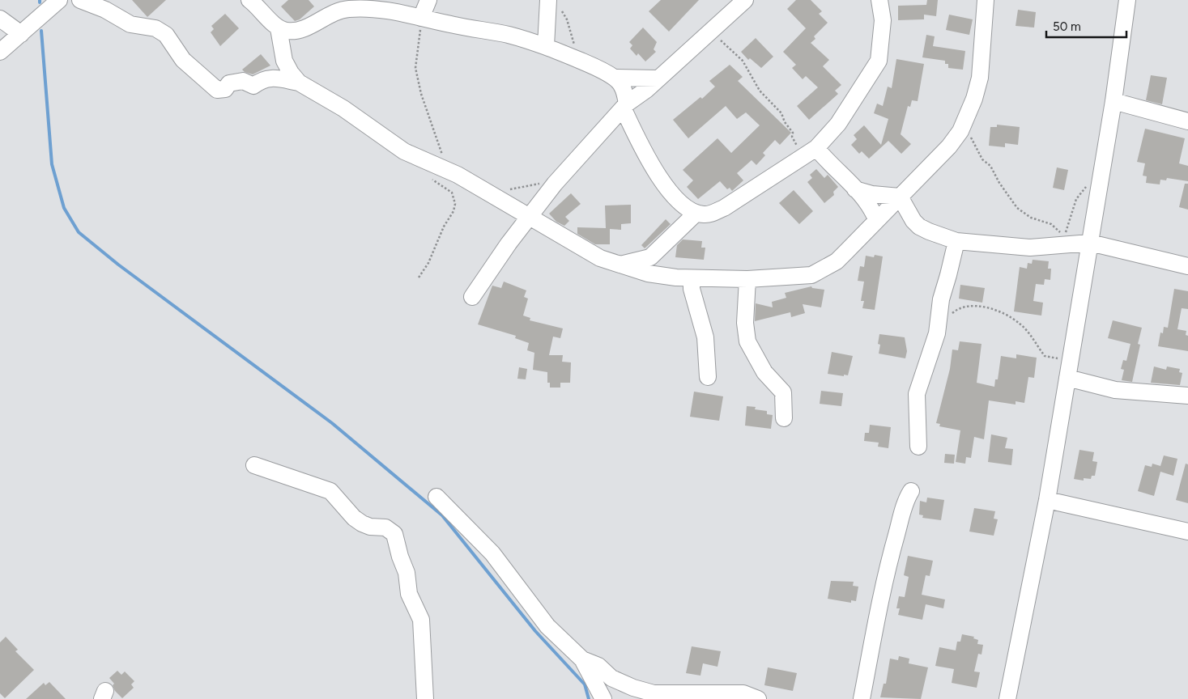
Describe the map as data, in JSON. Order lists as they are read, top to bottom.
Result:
{
  "scale_bar": "50 m"
}
